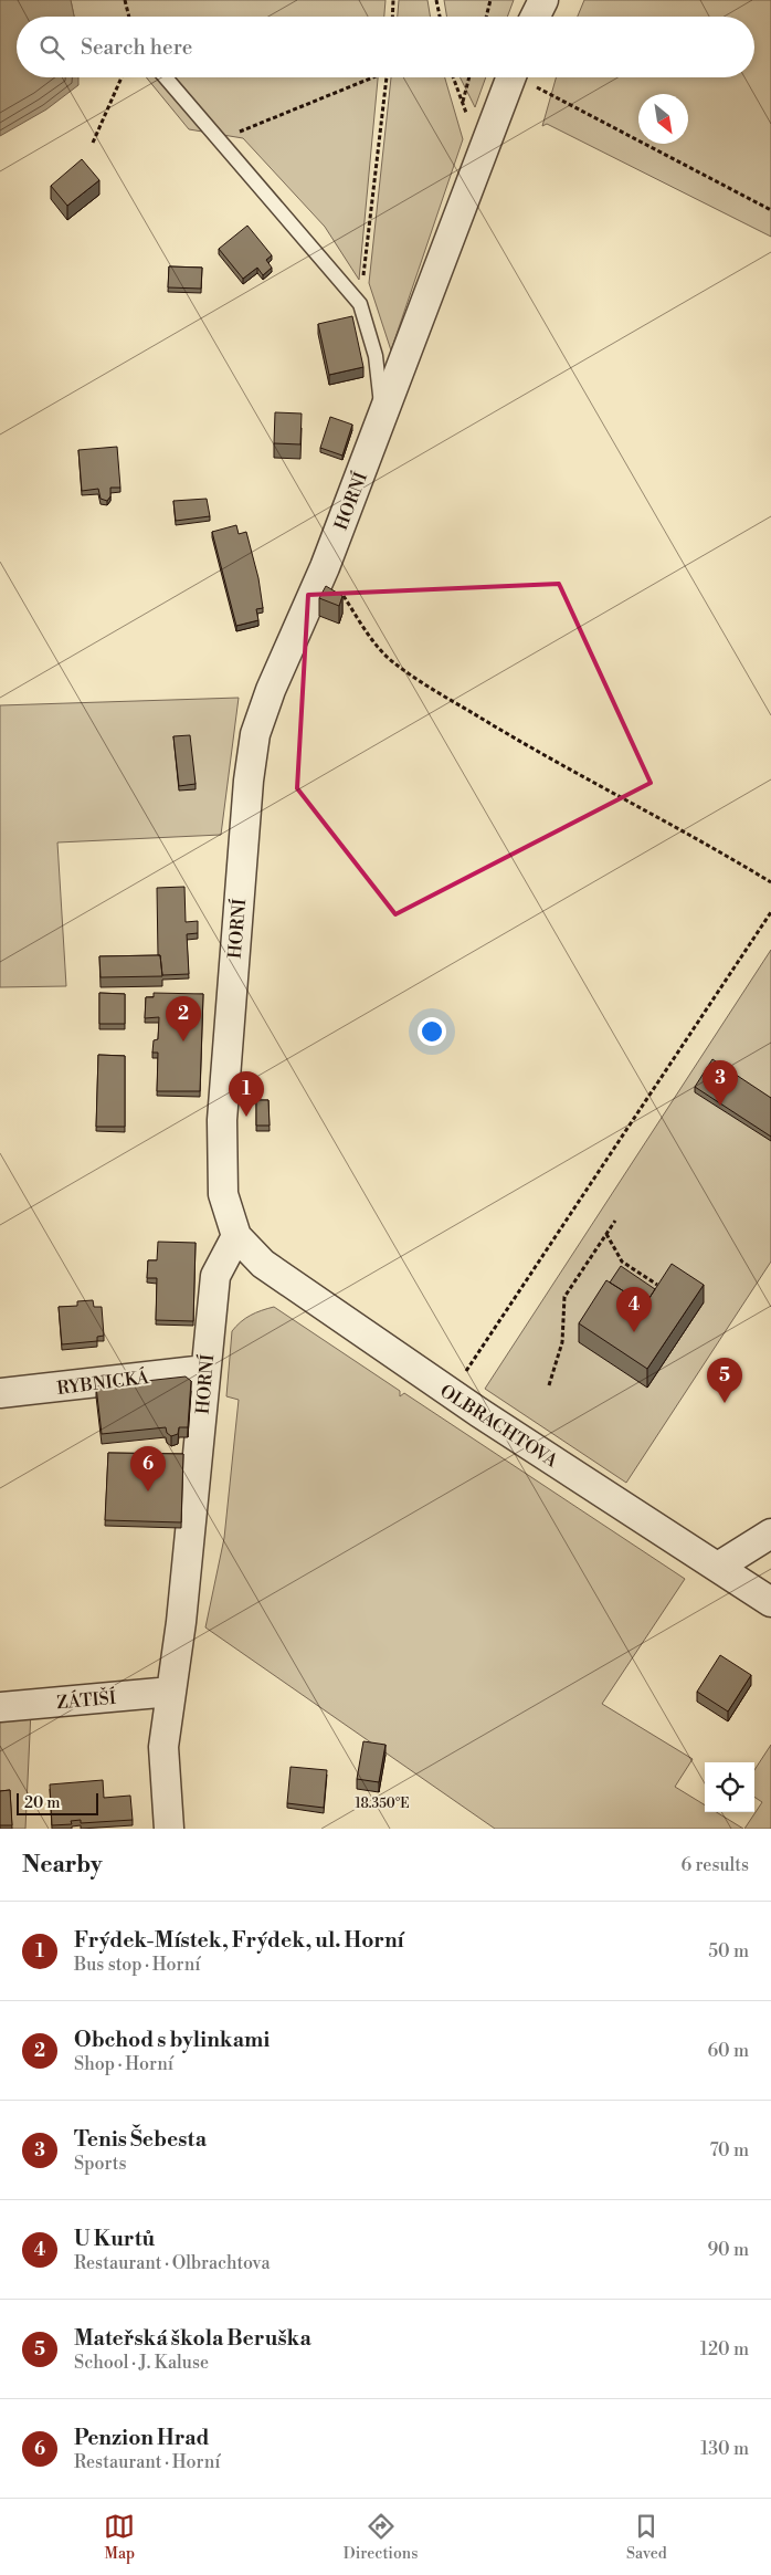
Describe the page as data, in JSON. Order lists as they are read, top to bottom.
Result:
{
  "streets": {
    "street": [
      "HORNÍ",
      "RYBNICKÁ",
      "OLBRACHTOVA",
      "ZÁTIŠÍ"
    ]
  },
  "crossings": [
    ["HORNÍ", "RYBNICKÁ"],
    ["HORNÍ", "OLBRACHTOVA"],
    ["HORNÍ", "ZÁTIŠÍ"]
  ],
  "scale_bar": "20 m",
  "north": "bottom right",
  "page": {
    "search": "Search here",
    "pins": [
      "2",
      "3",
      "1",
      "4",
      "5",
      "6"
    ],
    "scale": "20 m",
    "heading": ["Nearby", "6 results"],
    "list": [
      {
        "mark": "1",
        "name": "Frýdek-Místek, Frýdek, ul. Horní",
        "note": "Bus stop · Horní",
        "value": "50 m"
      },
      {
        "mark": "2",
        "name": "Obchod s bylinkami",
        "note": "Shop · Horní",
        "value": "60 m"
      },
      {
        "mark": "3",
        "name": "Tenis Šebesta",
        "note": "Sports",
        "value": "70 m"
      },
      {
        "mark": "4",
        "name": "U Kurtů",
        "note": "Restaurant · Olbrachtova",
        "value": "90 m"
      },
      {
        "mark": "5",
        "name": "Mateřská škola Beruška",
        "note": "School · J. Kaluse",
        "value": "120 m"
      },
      {
        "mark": "6",
        "name": "Penzion Hrad",
        "note": "Restaurant · Horní",
        "value": "130 m"
      }
    ],
    "nav": ["Map", "Directions", "Saved"]
  },
  "coordinates": ["18.350°E"]
}
